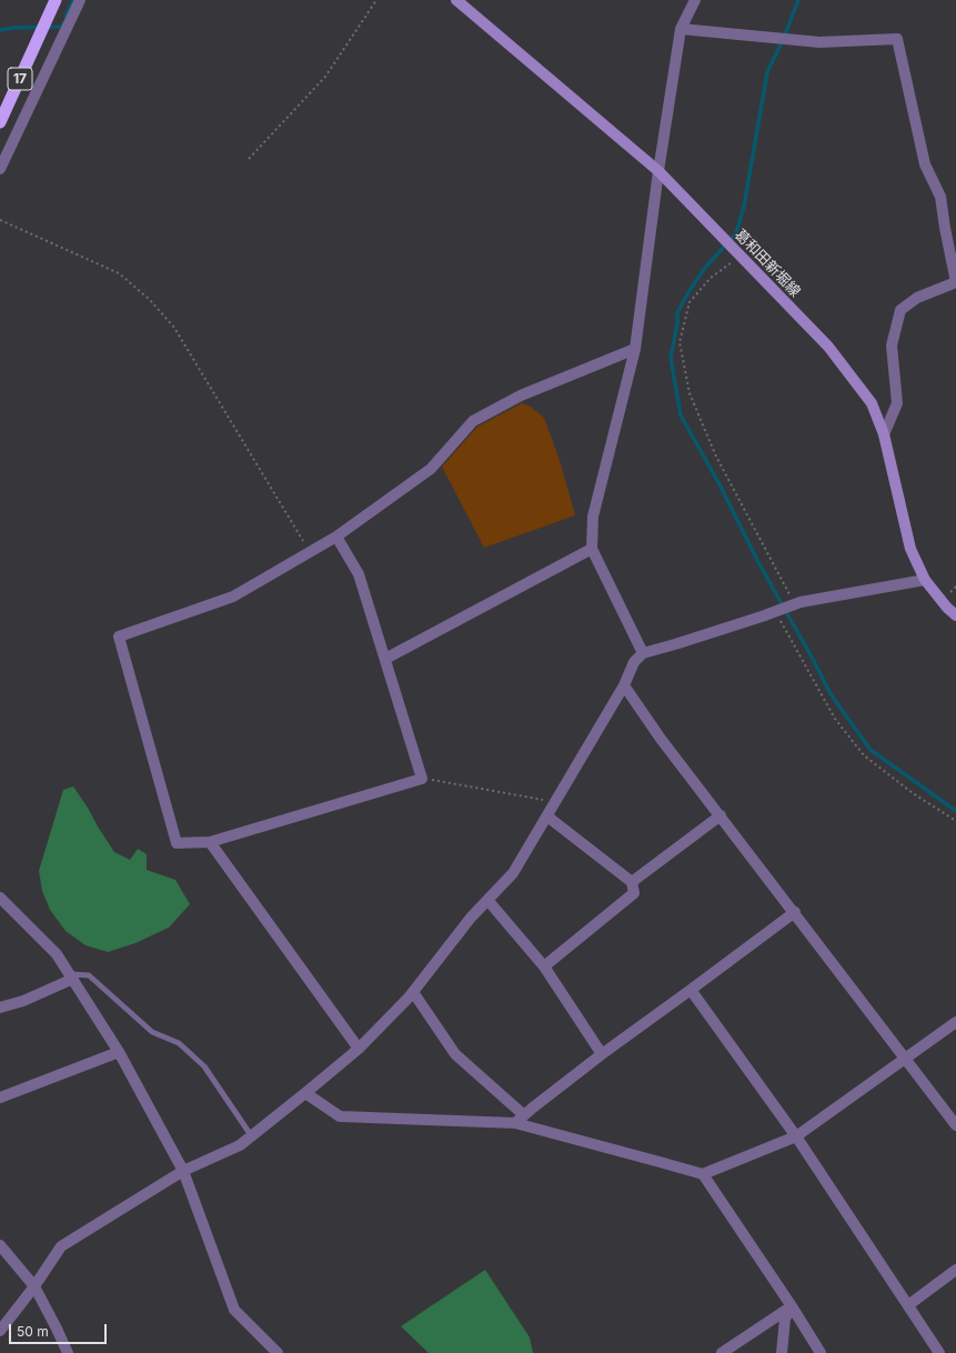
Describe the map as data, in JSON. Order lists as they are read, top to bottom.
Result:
{
  "streets": {
    "highway": ["17"],
    "main road": ["葛和田新堀線"]
  },
  "scale_bar": "50 m"
}
